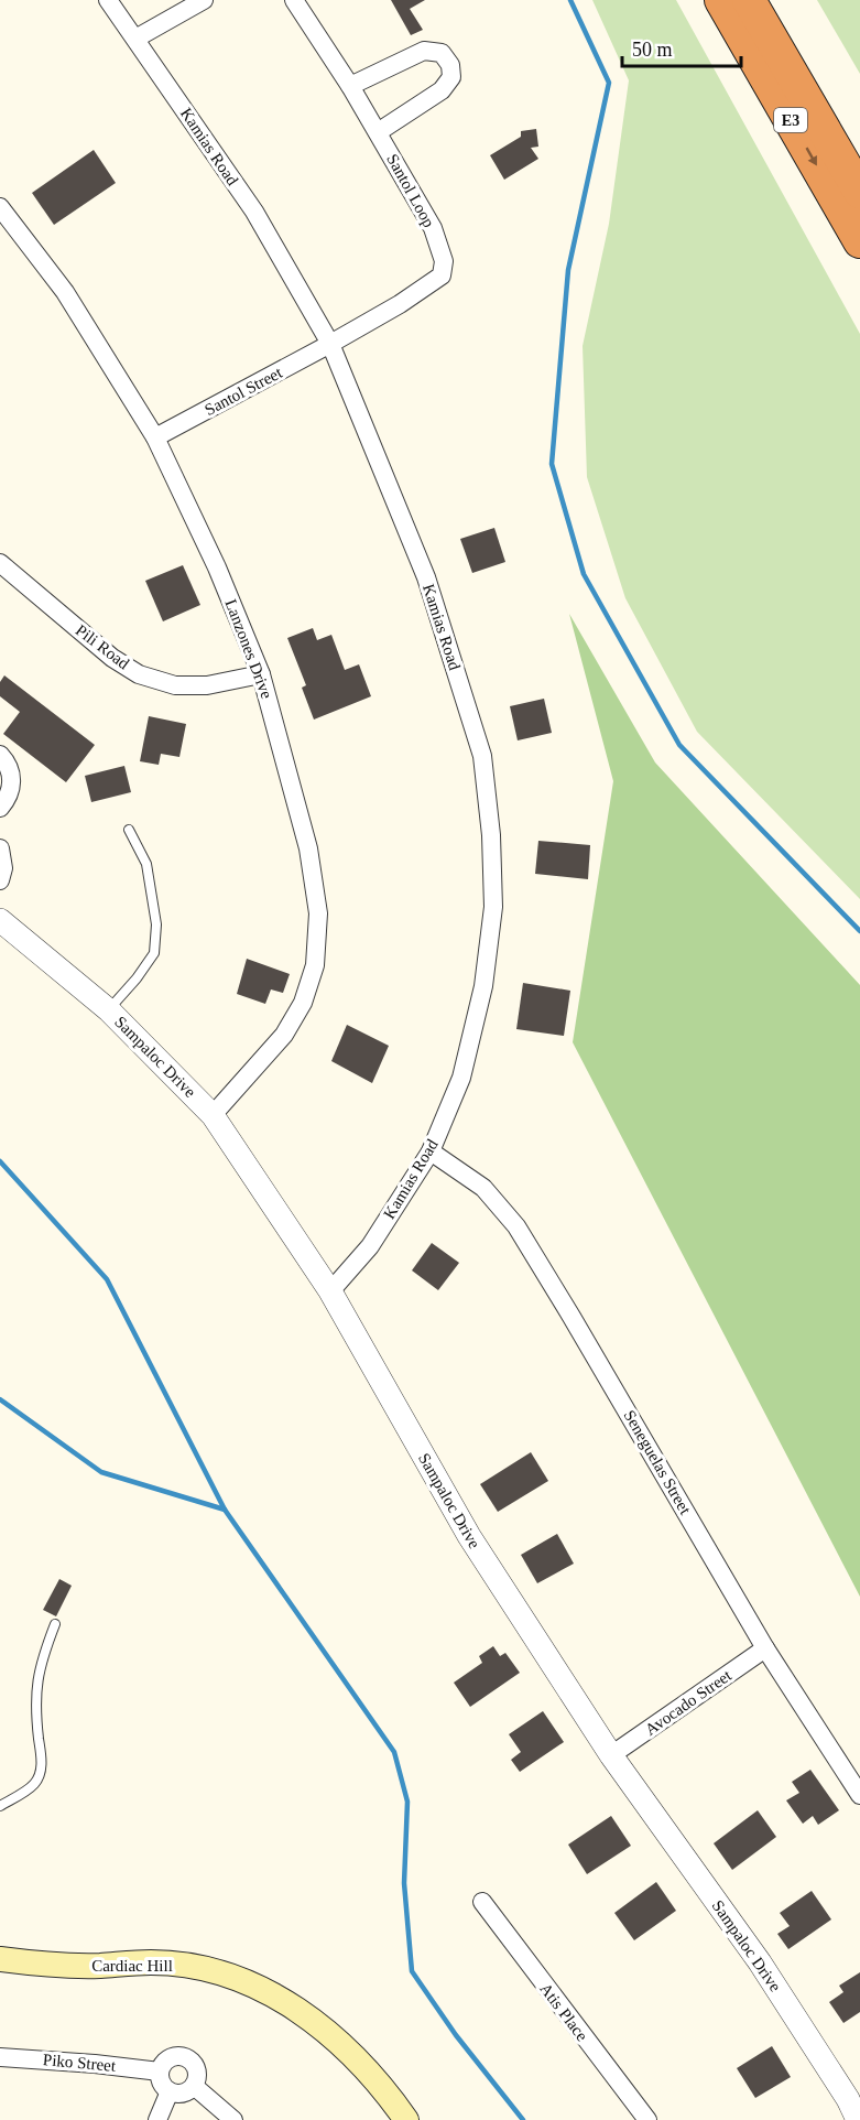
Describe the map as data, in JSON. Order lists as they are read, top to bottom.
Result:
{
  "streets": {
    "highway": ["E3"],
    "main road": ["Cardiac Hill"],
    "street": [
      "Kamias Road",
      "Santol Loop",
      "Santol Street",
      "Pili Road",
      "Lanzones Drive",
      "Sampaloc Drive",
      "Seneguelas Street",
      "Avocado Street",
      "Atis Place",
      "Piko Street"
    ]
  },
  "crossings": [
    ["Kamias Road", "Santol Loop"],
    ["Kamias Road", "Santol Street"],
    ["Kamias Road", "Sampaloc Drive"],
    ["Kamias Road", "Seneguelas Street"],
    ["Santol Loop", "Santol Street"],
    ["Santol Street", "Lanzones Drive"],
    ["Pili Road", "Lanzones Drive"],
    ["Lanzones Drive", "Sampaloc Drive"],
    ["Sampaloc Drive", "Avocado Street"],
    ["Seneguelas Street", "Avocado Street"]
  ],
  "scale_bar": "50 m"
}
